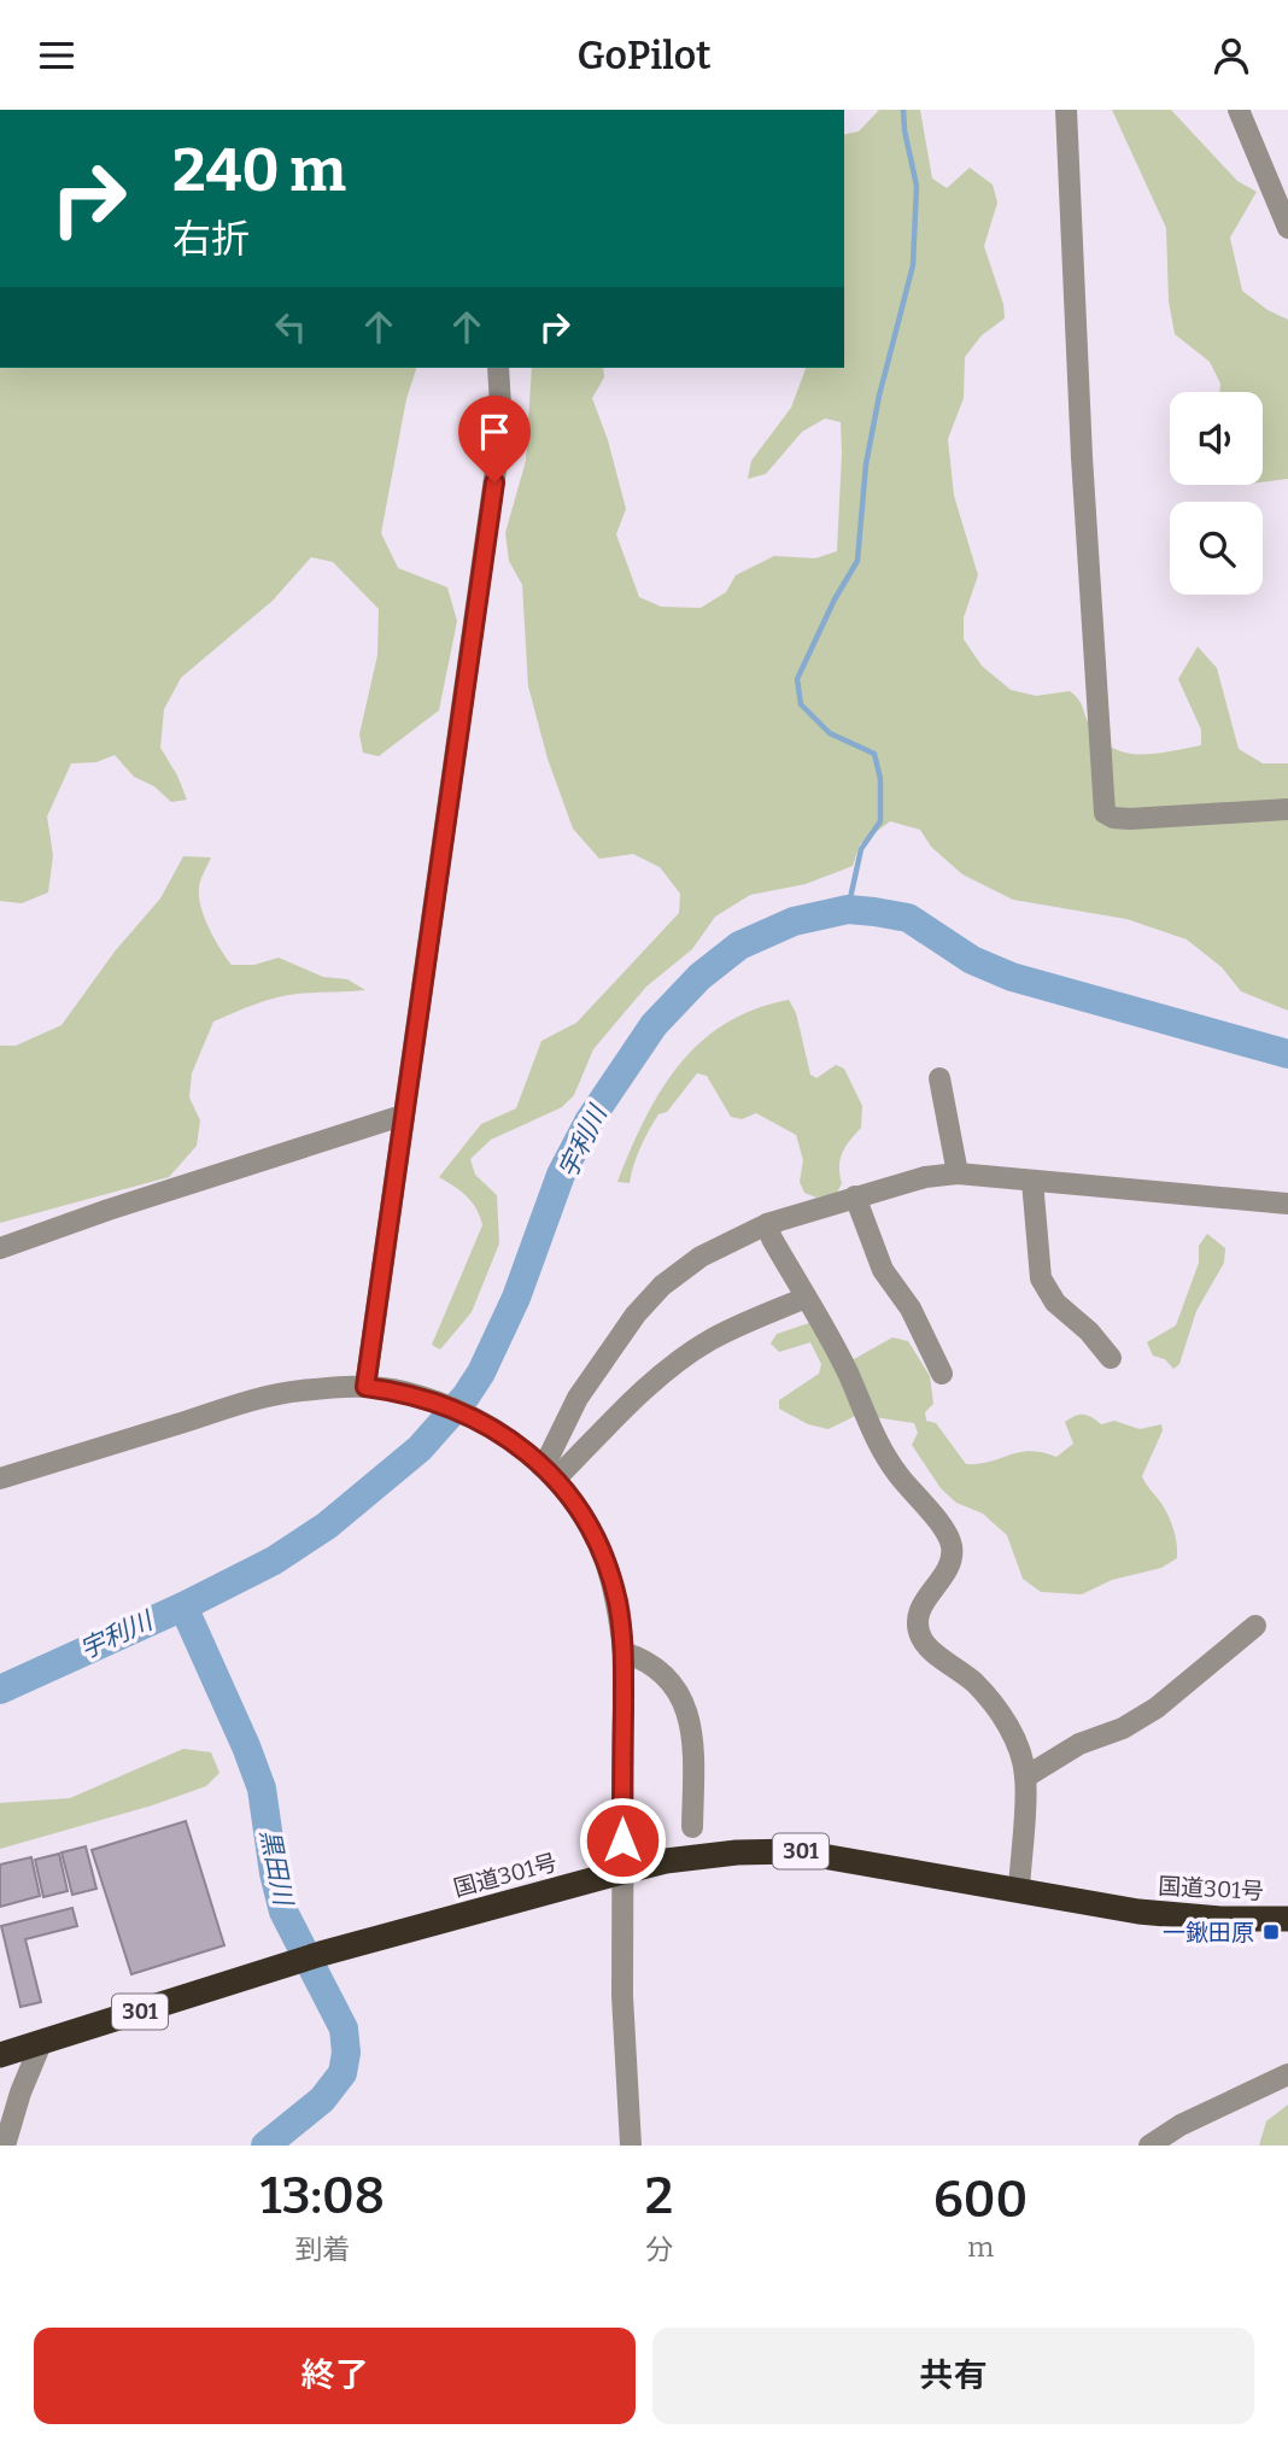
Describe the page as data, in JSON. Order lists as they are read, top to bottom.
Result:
{
  "streets": {
    "highway": ["301", "国道301号"]
  },
  "water": ["宇利川", "黒田川"],
  "places": {
    "transit": ["一鍬田原"]
  },
  "page": {
    "header": "GoPilot",
    "turn": ["240 m", "右折"],
    "eta": [
      "13:08",
      "到着",
      "2",
      "分",
      "600",
      "m"
    ],
    "buttons": ["終了", "共有"]
  }
}
